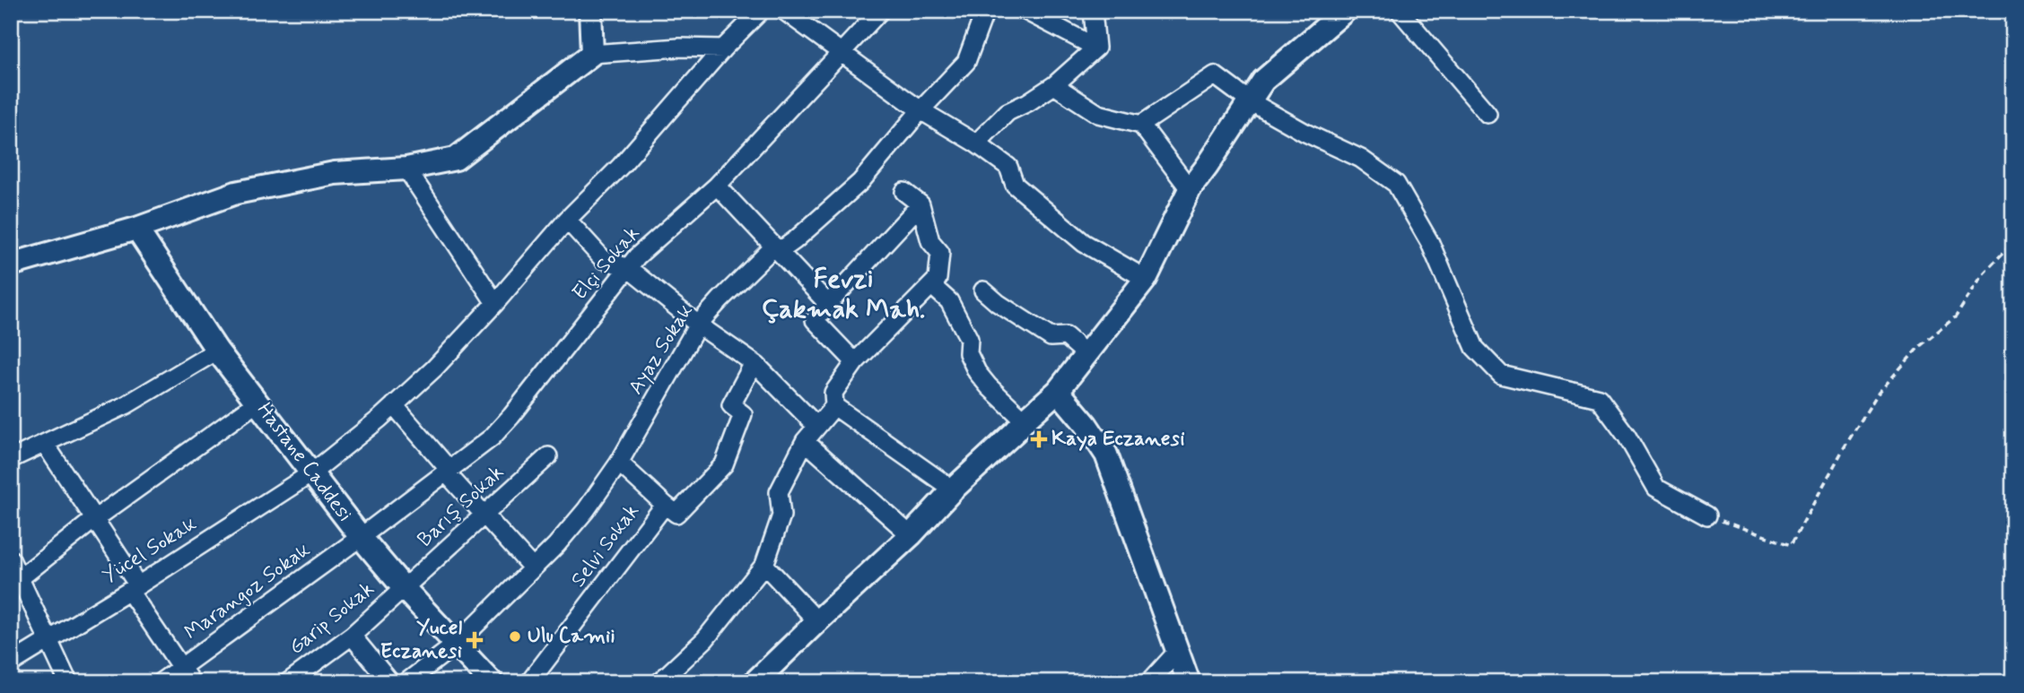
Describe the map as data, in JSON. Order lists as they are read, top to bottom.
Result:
{
  "streets": {
    "street": [
      "Elçi Sokak",
      "Ayaz Sokak",
      "Hastane Caddesi",
      "Barış Sokak",
      "Selvi Sokak",
      "Yücel Sokak",
      "Marangoz Sokak",
      "Garip Sokak"
    ]
  },
  "crossings": [
    ["Elçi Sokak", "Hastane Caddesi"],
    ["Elçi Sokak", "Marangoz Sokak"],
    ["Ayaz Sokak", "Hastane Caddesi"],
    ["Hastane Caddesi", "Barış Sokak"],
    ["Hastane Caddesi", "Yücel Sokak"],
    ["Hastane Caddesi", "Marangoz Sokak"],
    ["Hastane Caddesi", "Garip Sokak"],
    ["Barış Sokak", "Garip Sokak"]
  ],
  "districts": ["Fevzi Çakmak Mah."],
  "places": {
    "health": ["Kaya Eczanesi", "Yucel Eczanesi"],
    "other": ["Ulu Camii"]
  }
}
